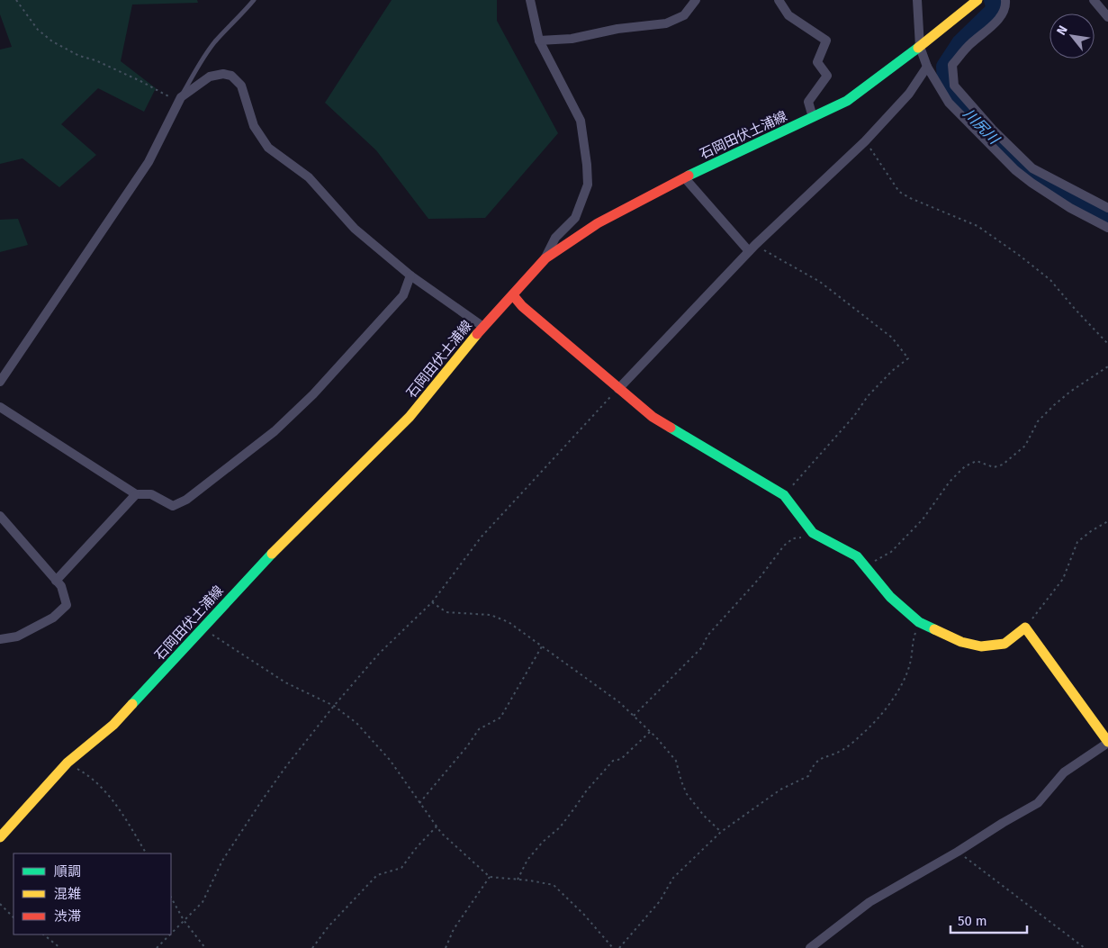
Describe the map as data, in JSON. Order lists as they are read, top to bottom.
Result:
{
  "streets": {
    "main road": ["石岡田伏土浦線"]
  },
  "water": ["川尻川"],
  "legend": ["順調", "混雑", "渋滞"],
  "scale_bar": "50 m",
  "north": "top left"
}
